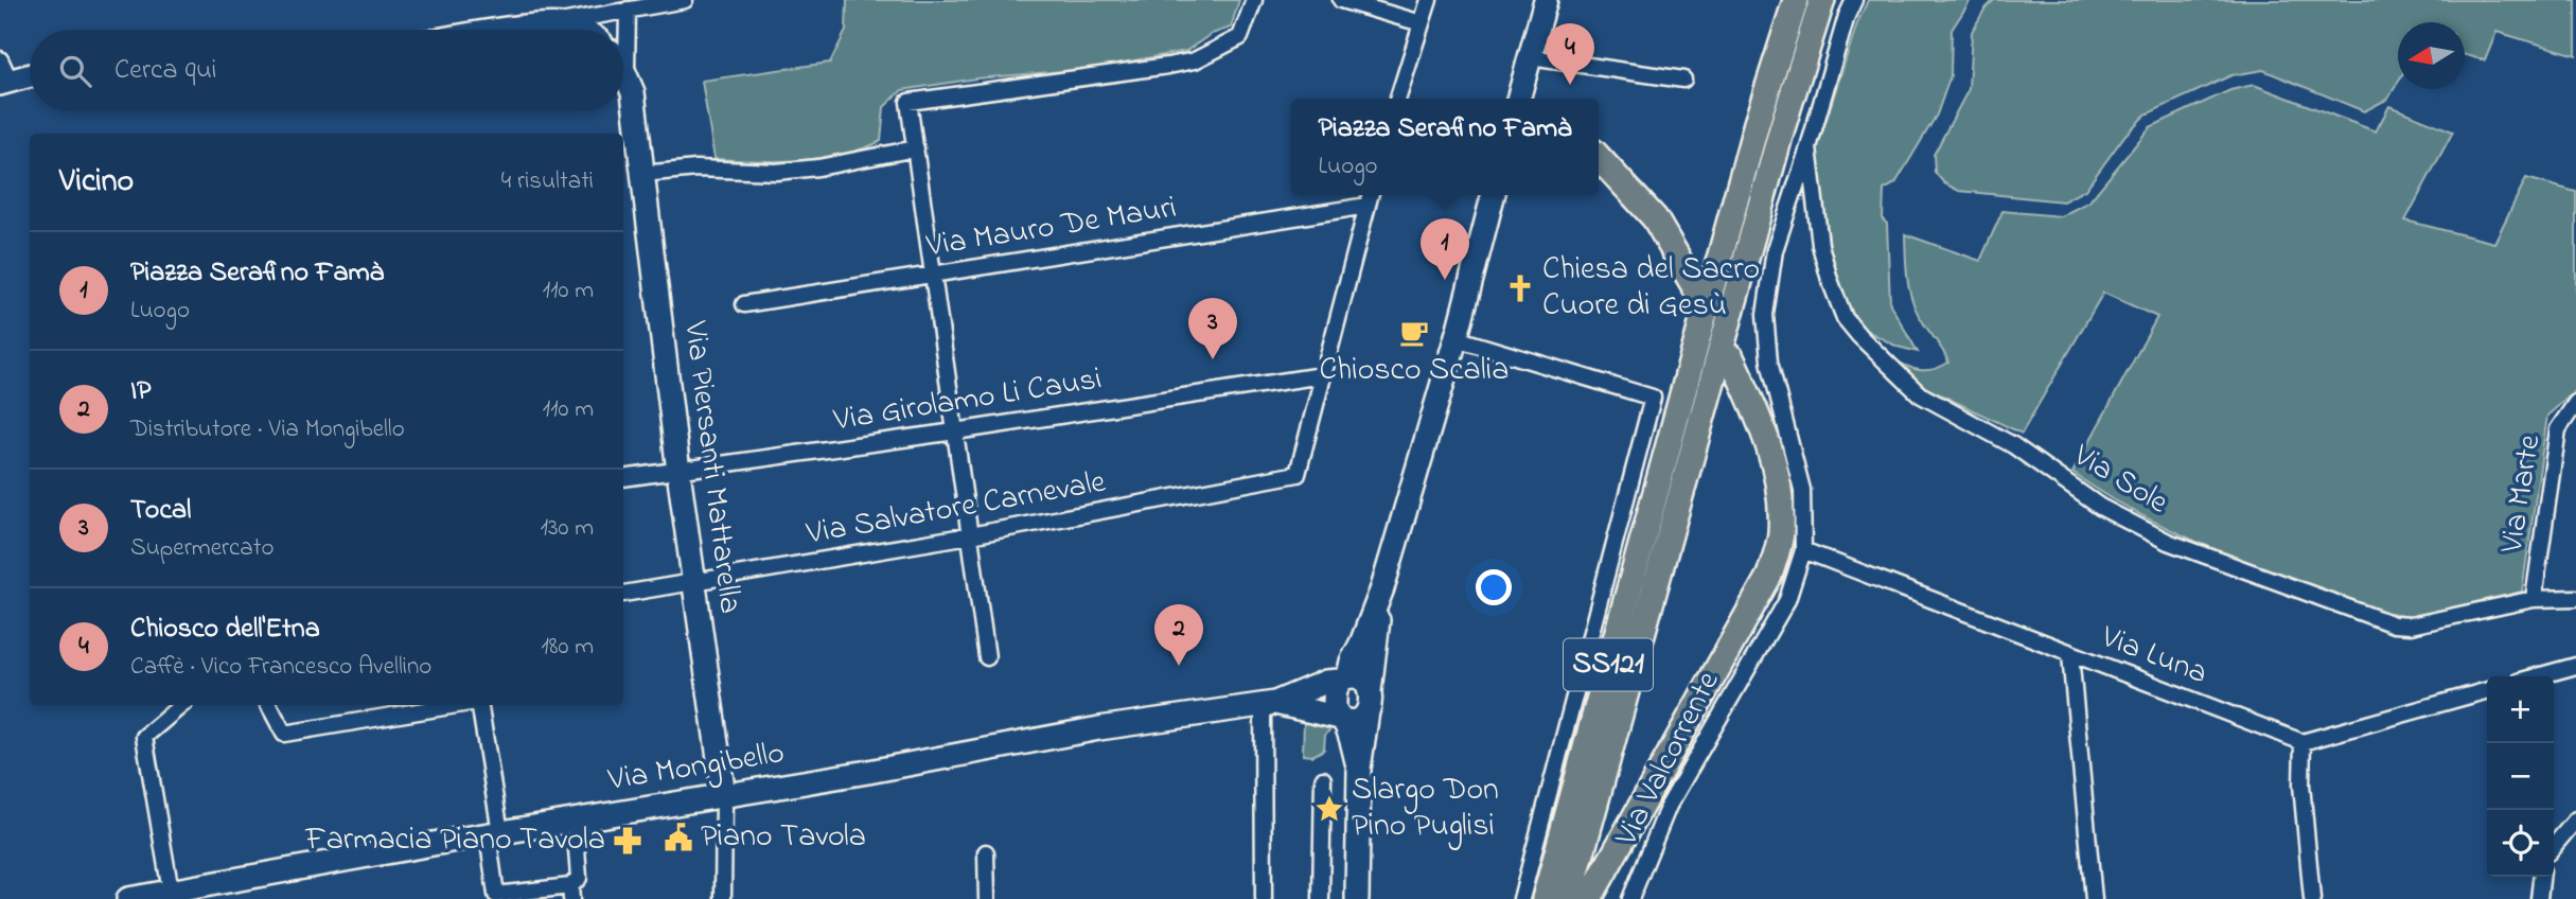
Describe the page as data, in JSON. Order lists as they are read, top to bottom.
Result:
{
  "streets": {
    "main road": ["SS121"],
    "street": [
      "Via Mauro De Mauri",
      "Via Girolamo Li Causi",
      "Via Piersanti Mattarella",
      "Via Sole",
      "Via Marte",
      "Via Salvatore Carnevale",
      "Via Luna",
      "Via Valcorrente",
      "Via Mongibello"
    ]
  },
  "crossings": [
    ["Via Girolamo Li Causi", "Via Piersanti Mattarella"],
    ["Via Girolamo Li Causi", "Via Salvatore Carnevale"],
    ["Via Piersanti Mattarella", "Via Salvatore Carnevale"],
    ["Via Piersanti Mattarella", "Via Mongibello"],
    ["Via Sole", "Via Marte"],
    ["Via Sole", "Via Valcorrente"],
    ["Via Luna", "Via Valcorrente"]
  ],
  "places": {
    "church": ["Chiesa del Sacro Cuore di Gesù"],
    "cafe": ["Chiosco Scalia"],
    "place": ["Slargo Don Pino Puglisi"],
    "public building": ["Piano Tavola"],
    "pharmacy": ["Farmacia Piano Tavola"]
  },
  "north": "left",
  "page": {
    "pins": [
      "4",
      "1",
      "3",
      "2"
    ],
    "search": "Cerca qui",
    "popup": ["Piazza Serafino Famà", "Luogo"],
    "heading": ["Vicino", "4 risultati"],
    "list": [
      {
        "mark": "1",
        "name": "Piazza Serafino Famà",
        "note": "Luogo",
        "value": "110 m"
      },
      {
        "mark": "2",
        "name": "IP",
        "note": "Distributore · Via Mongibello",
        "value": "110 m"
      },
      {
        "mark": "3",
        "name": "Tocal",
        "note": "Supermercato",
        "value": "130 m"
      },
      {
        "mark": "4",
        "name": "Chiosco dell'Etna",
        "note": "Caffè · Vico Francesco Avellino",
        "value": "180 m"
      }
    ],
    "map_buttons": ["+", "−"]
  }
}
